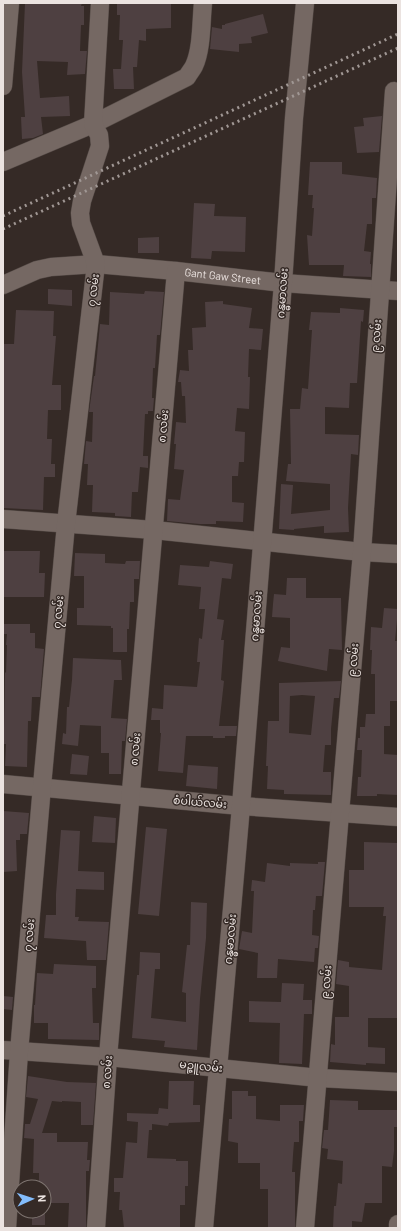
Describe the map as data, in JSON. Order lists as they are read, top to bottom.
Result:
{
  "streets": {
    "street": [
      "Gant Gaw Street",
      "၇ လမ်း",
      "ဂန္ဓမာလမ်း",
      "၉ လမ်း",
      "၈ လမ်း",
      "စံပါယ်လမ်း",
      "မဉ္ဇူလမ်း"
    ]
  },
  "crossings": [
    ["Gant Gaw Street", "၇ လမ်း"],
    ["Gant Gaw Street", "ဂန္ဓမာလမ်း"],
    ["Gant Gaw Street", "၉ လမ်း"],
    ["Gant Gaw Street", "၈ လမ်း"],
    ["၇ လမ်း", "စံပါယ်လမ်း"],
    ["၇ လမ်း", "မဉ္ဇူလမ်း"],
    ["ဂန္ဓမာလမ်း", "စံပါယ်လမ်း"],
    ["ဂန္ဓမာလမ်း", "မဉ္ဇူလမ်း"],
    ["၉ လမ်း", "စံပါယ်လမ်း"],
    ["၉ လမ်း", "မဉ္ဇူလမ်း"],
    ["၈ လမ်း", "စံပါယ်လမ်း"],
    ["၈ လမ်း", "မဉ္ဇူလမ်း"]
  ],
  "north": "right"
}
